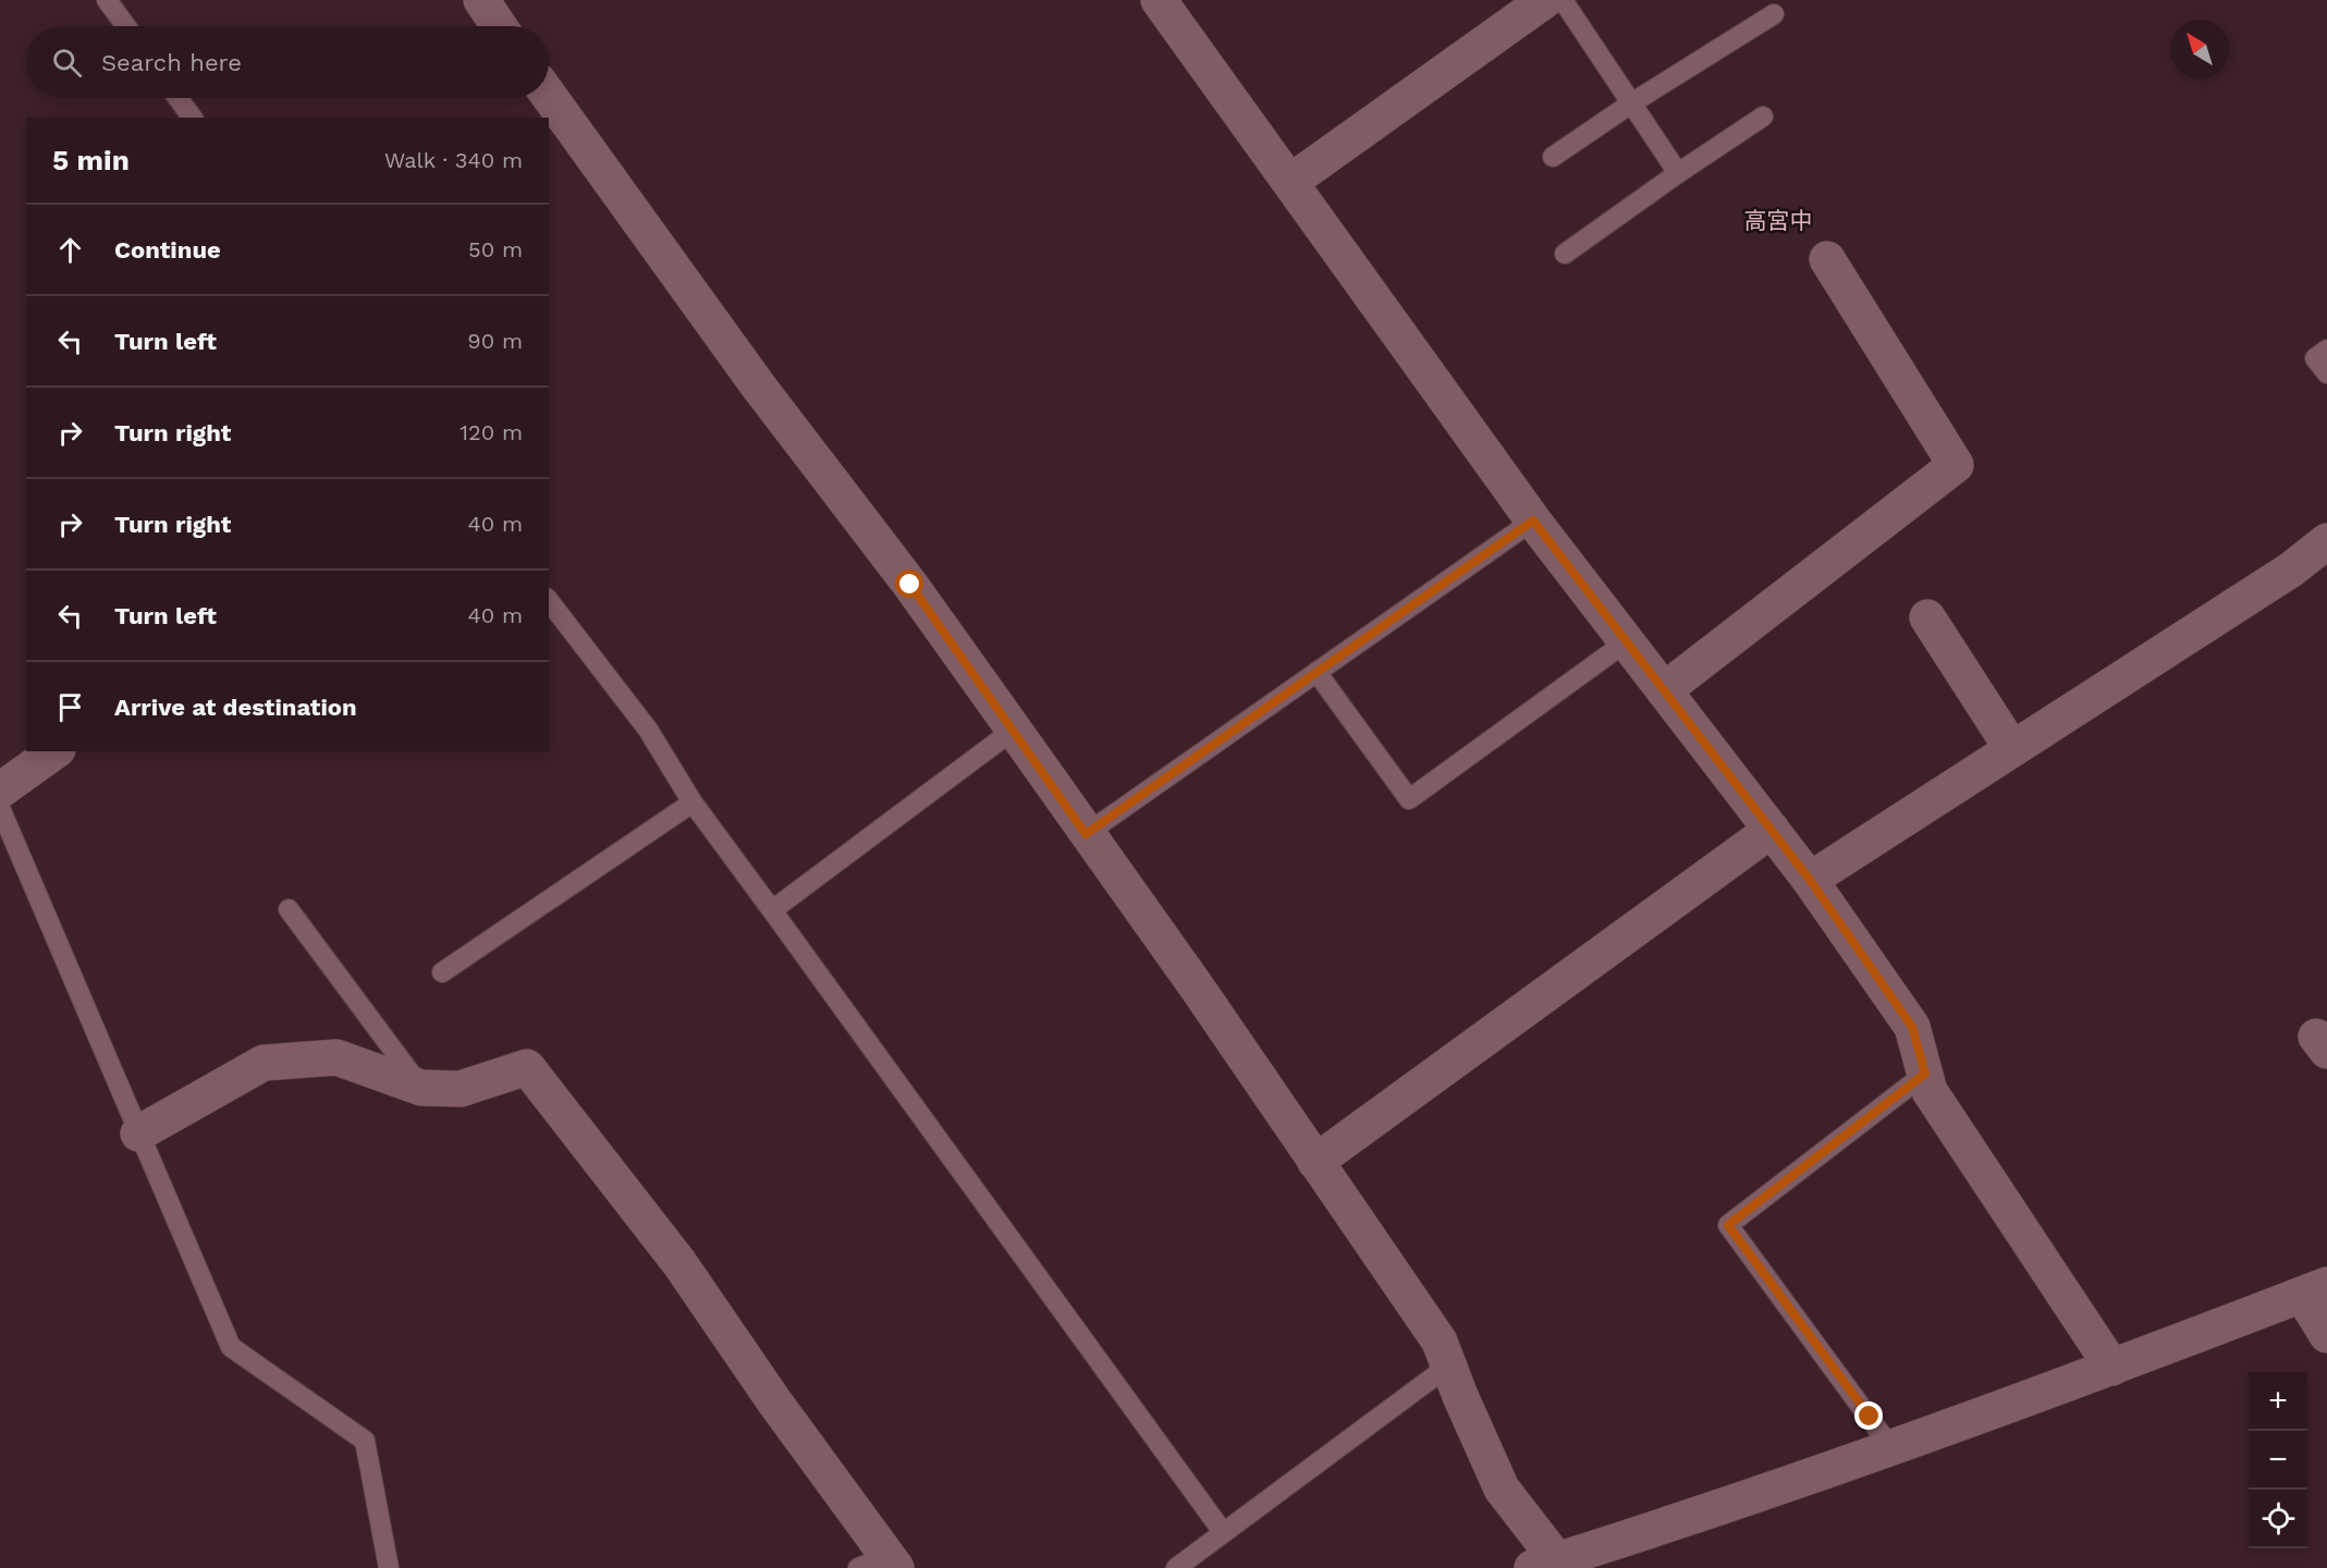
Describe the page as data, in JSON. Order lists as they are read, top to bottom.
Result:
{
  "districts": ["高宮中"],
  "north": "top left",
  "page": {
    "search": "Search here",
    "heading": ["5 min", "Walk · 340 m"],
    "list": [
      ["Continue", "50 m"],
      ["Turn left", "90 m"],
      ["Turn right", "120 m"],
      ["Turn right", "40 m"],
      ["Turn left", "40 m"],
      "Arrive at destination"
    ],
    "map_buttons": ["+", "−"]
  }
}
